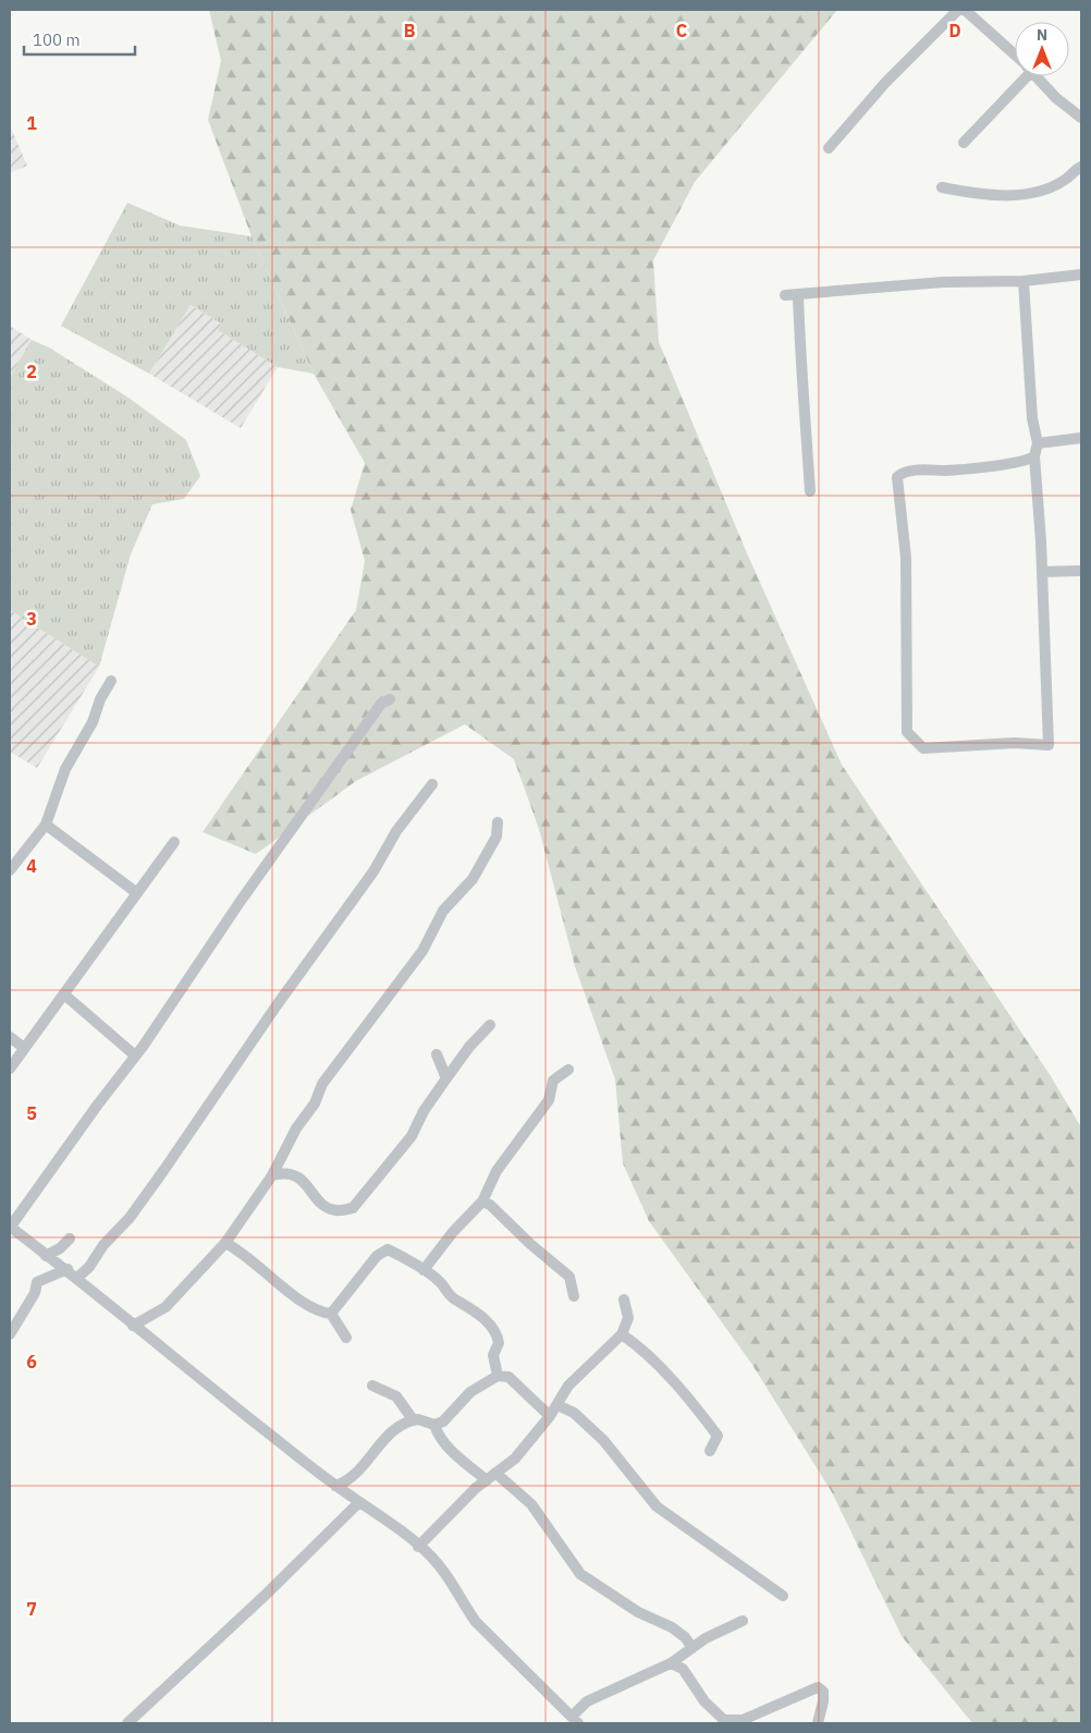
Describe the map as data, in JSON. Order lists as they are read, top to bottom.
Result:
{
  "scale_bar": "100 m",
  "north": "top",
  "grid": {
    "columns": ["B", "C", "D"],
    "rows": [
      "1",
      "2",
      "3",
      "4",
      "5",
      "6",
      "7"
    ]
  }
}
